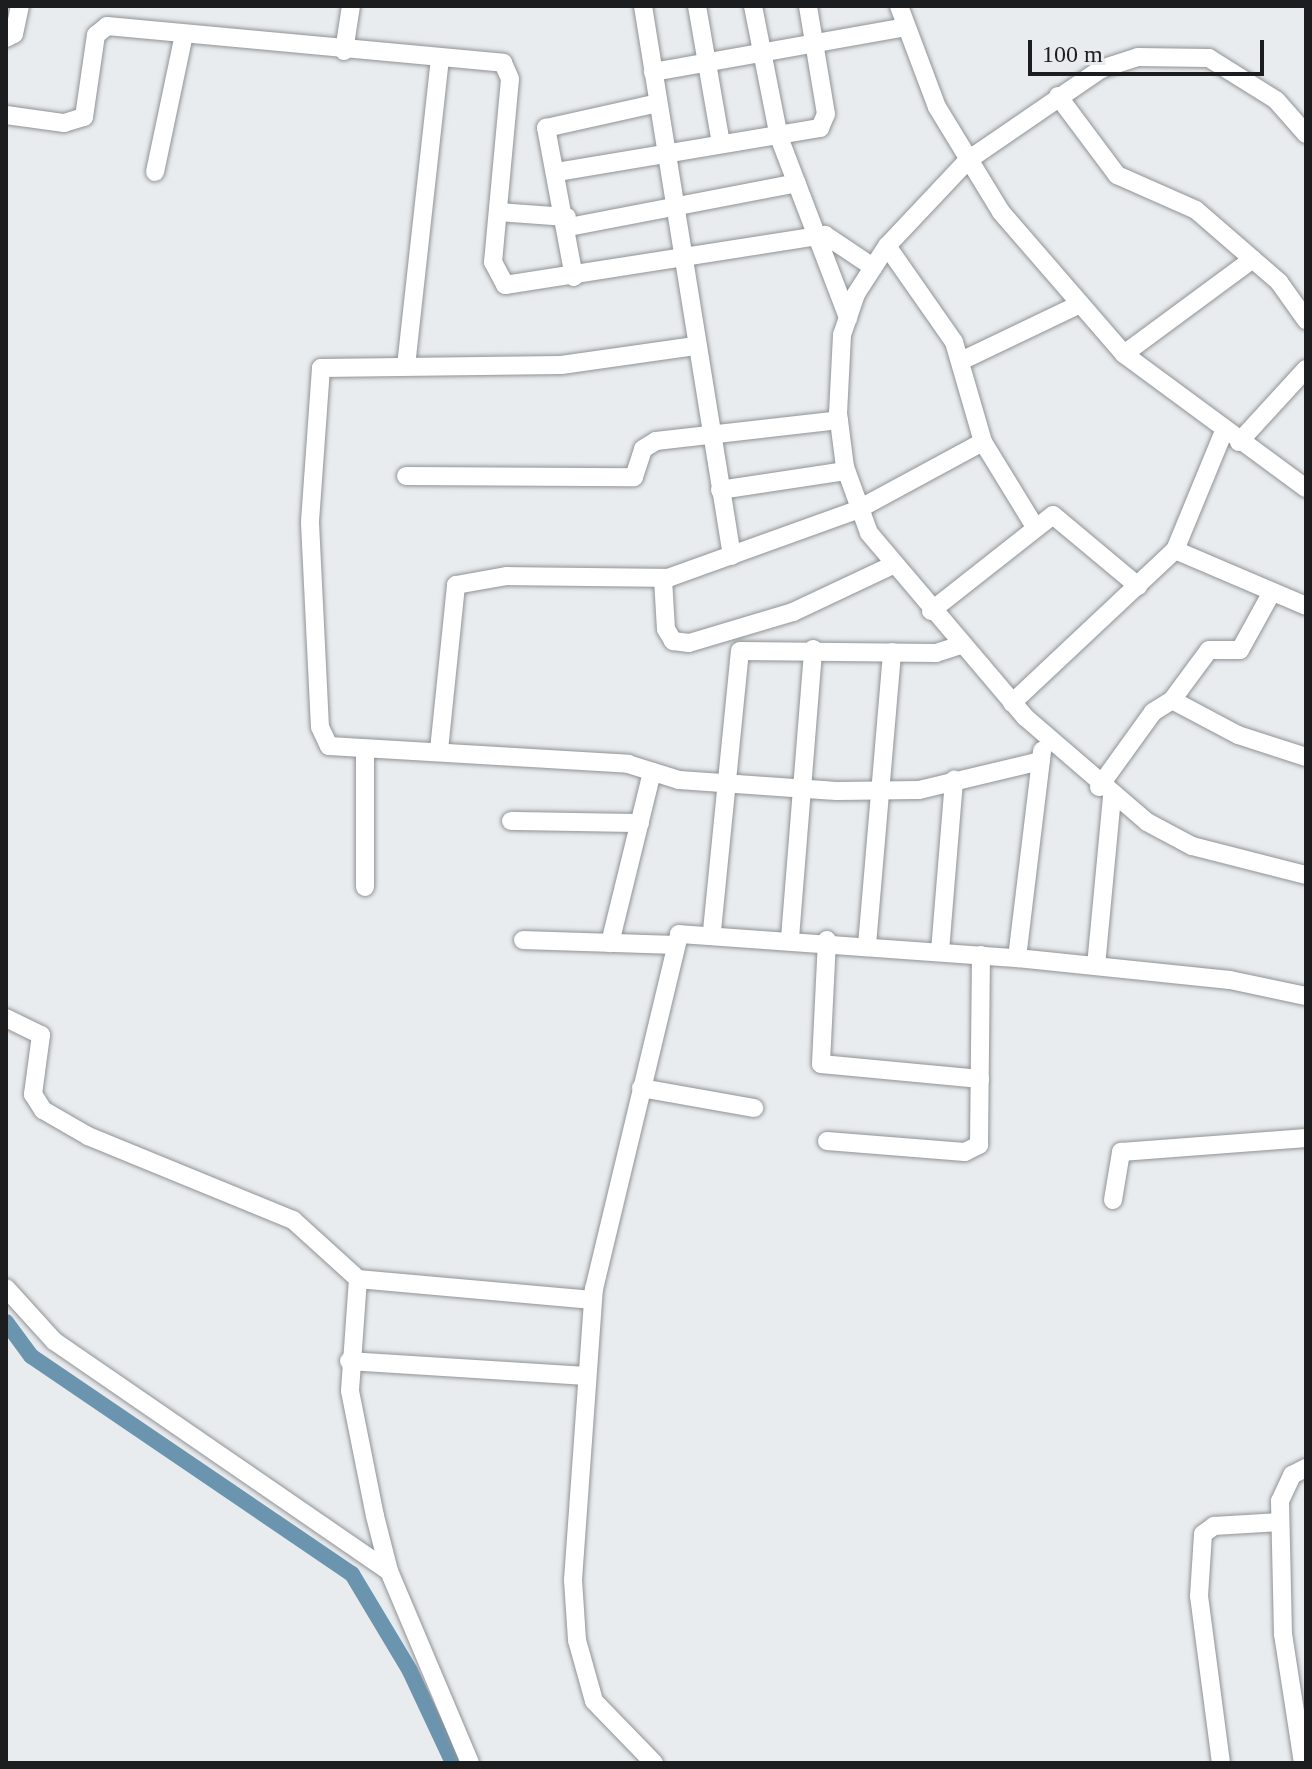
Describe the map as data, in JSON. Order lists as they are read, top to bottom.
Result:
{
  "scale_bar": "100 m"
}
